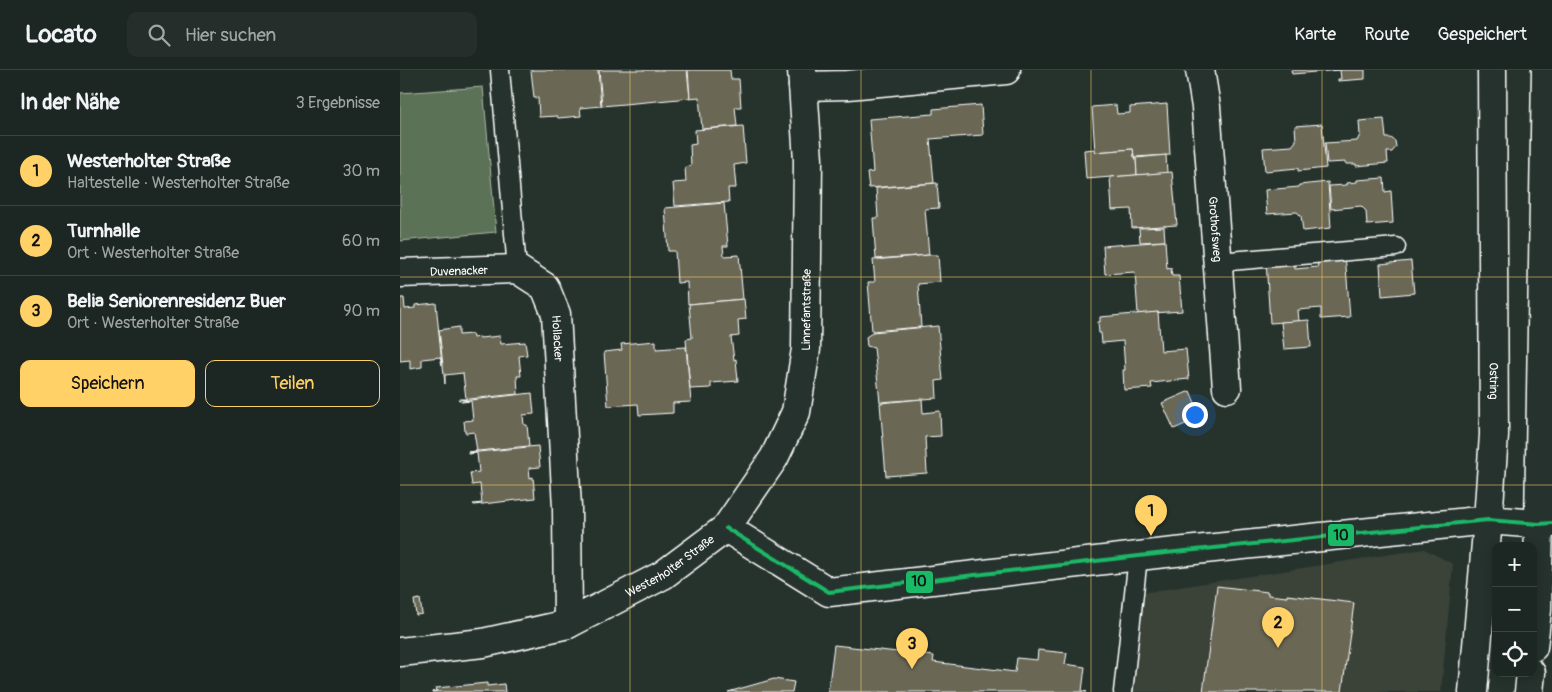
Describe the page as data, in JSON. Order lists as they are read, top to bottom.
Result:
{
  "streets": {
    "street": [
      "Grothofsweg",
      "Duvenacker",
      "Linnefantstraße",
      "Hollacker",
      "Ostring",
      "Westerholter Straße"
    ]
  },
  "crossings": [
    ["Duvenacker", "Hollacker"],
    ["Linnefantstraße", "Westerholter Straße"],
    ["Hollacker", "Westerholter Straße"],
    ["Ostring", "Westerholter Straße"]
  ],
  "lines": ["transit line 10"],
  "page": {
    "header": "Locato",
    "search": "Hier suchen",
    "nav": ["Karte", "Route", "Gespeichert"],
    "heading": ["In der Nähe", "3 Ergebnisse"],
    "list": [
      {
        "mark": "1",
        "name": "Westerholter Straße",
        "note": "Haltestelle · Westerholter Straße",
        "value": "30 m"
      },
      {
        "mark": "2",
        "name": "Turnhalle",
        "note": "Ort · Westerholter Straße",
        "value": "60 m"
      },
      {
        "mark": "3",
        "name": "Belia Seniorenresidenz Buer",
        "note": "Ort · Westerholter Straße",
        "value": "90 m"
      }
    ],
    "buttons": ["Speichern", "Teilen"],
    "pins": ["1", "2", "3"],
    "map_buttons": ["+", "−"]
  }
}
